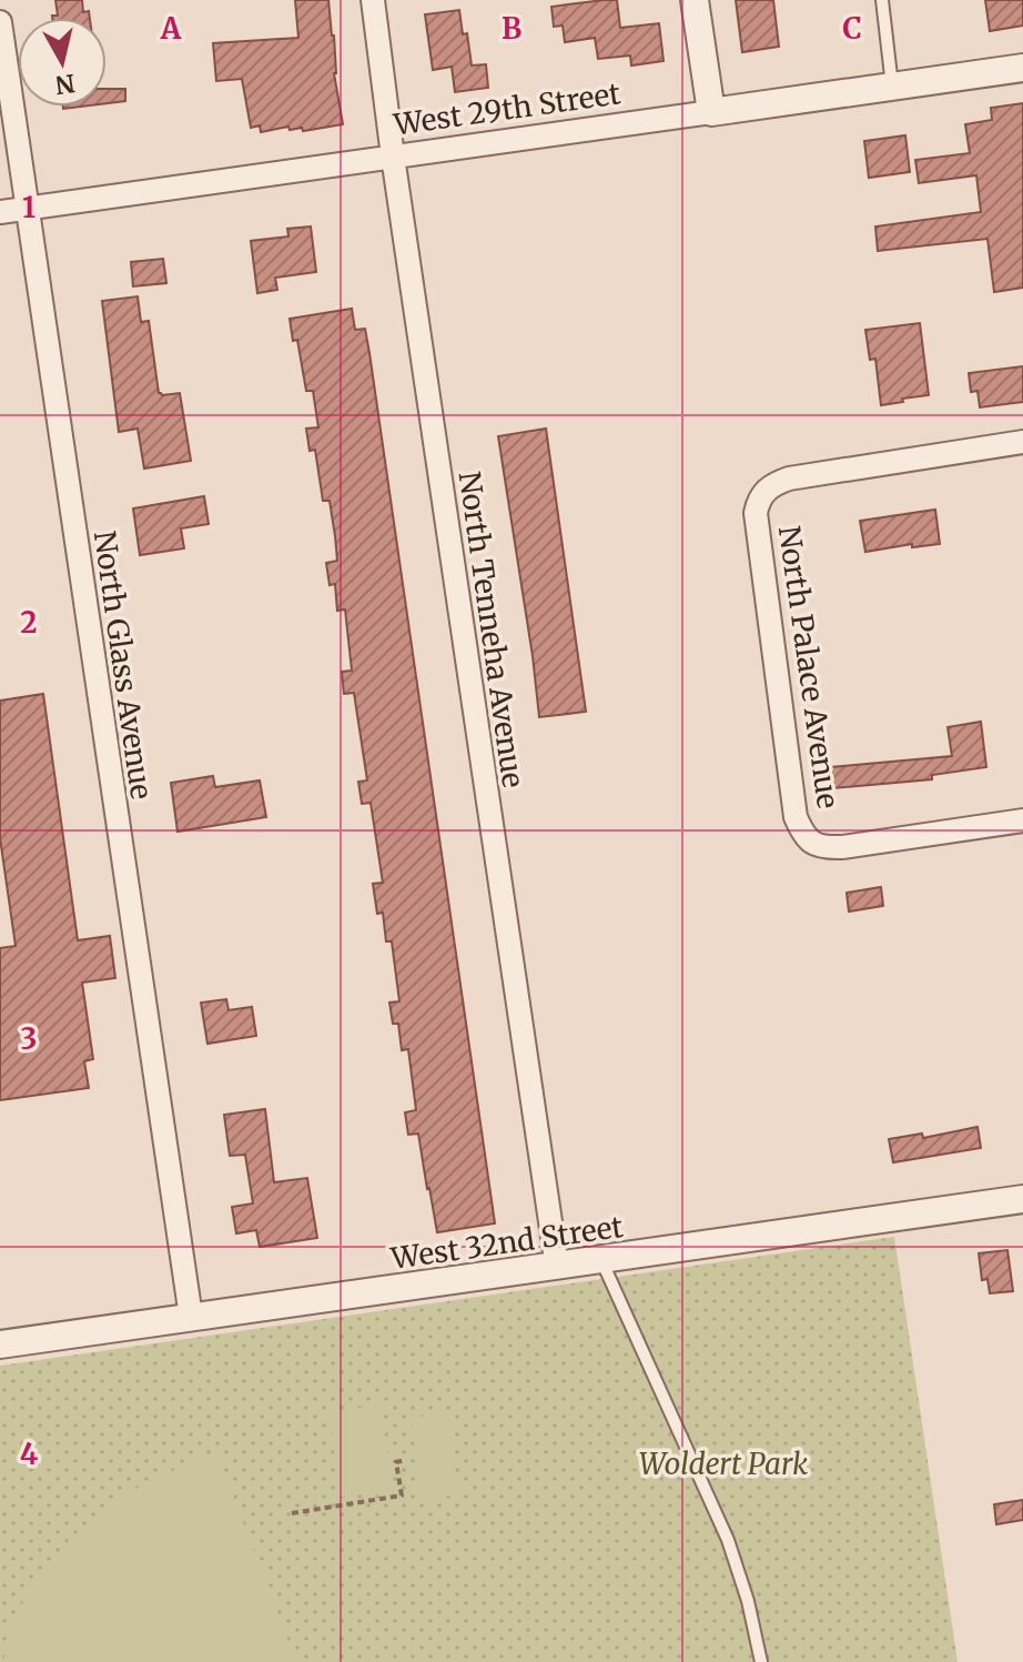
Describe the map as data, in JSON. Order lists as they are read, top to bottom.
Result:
{
  "streets": {
    "street": [
      "West 29th Street",
      "North Tenneha Avenue",
      "North Glass Avenue",
      "North Palace Avenue",
      "West 32nd Street"
    ]
  },
  "crossings": [
    ["West 29th Street", "North Tenneha Avenue"],
    ["West 29th Street", "North Glass Avenue"],
    ["North Tenneha Avenue", "West 32nd Street"],
    ["North Glass Avenue", "West 32nd Street"]
  ],
  "parks": ["Woldert Park"],
  "north": "bottom",
  "grid": {
    "columns": ["A", "B", "C"],
    "rows": [
      "1",
      "2",
      "3",
      "4"
    ]
  }
}
